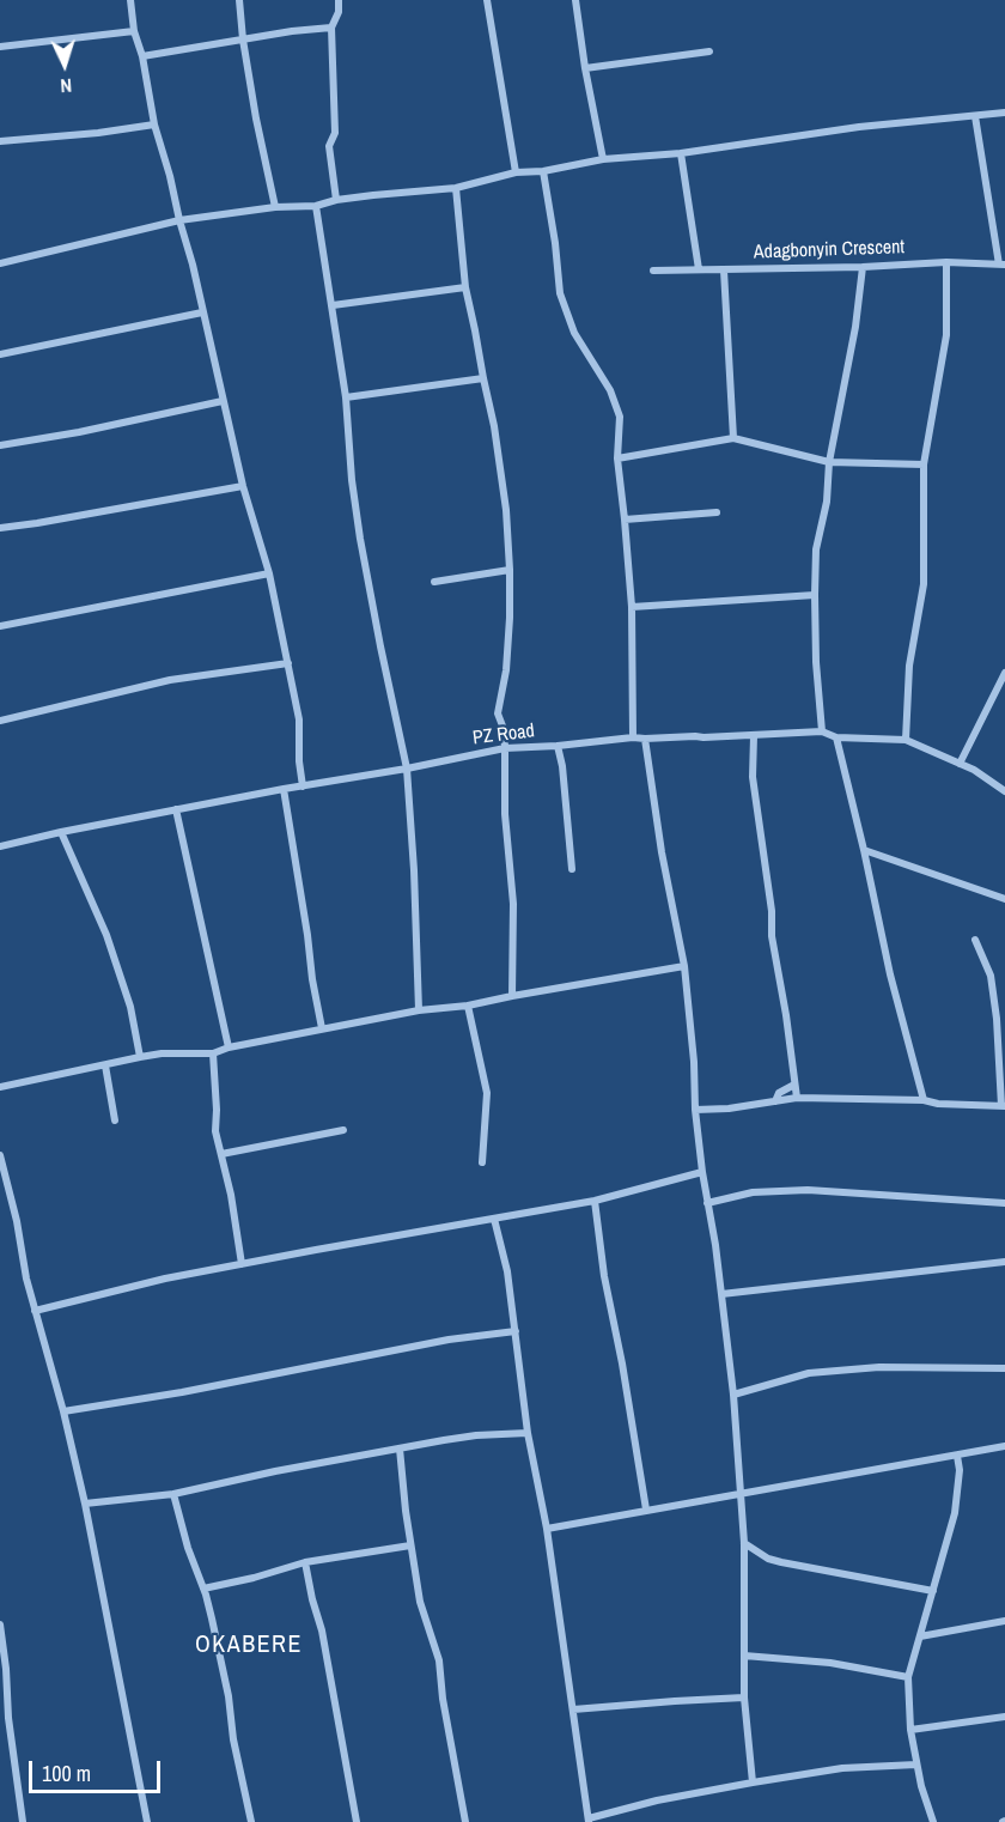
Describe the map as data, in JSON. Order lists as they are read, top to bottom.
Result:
{
  "streets": {
    "street": ["Adagbonyin Crescent", "PZ Road"]
  },
  "districts": ["OKABERE"],
  "scale_bar": "100 m",
  "north": "bottom"
}
